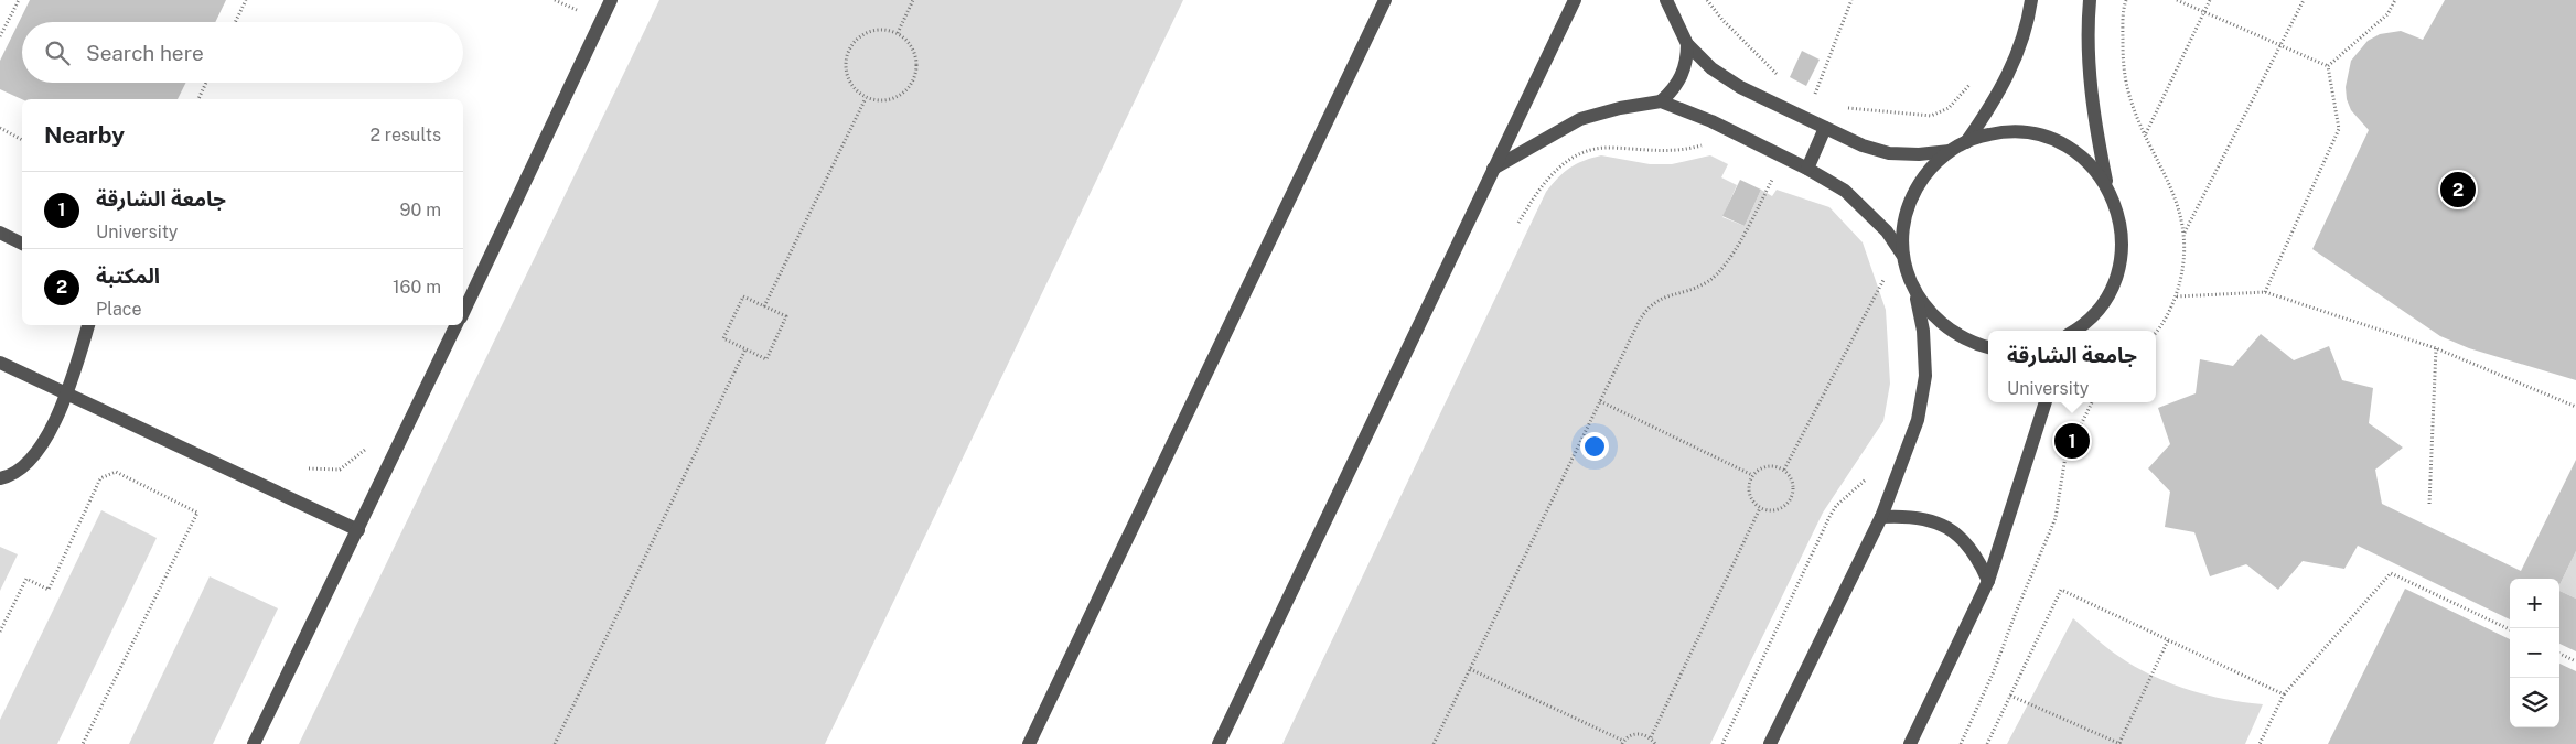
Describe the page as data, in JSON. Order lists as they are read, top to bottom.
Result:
{
  "page": {
    "search": "Search here",
    "heading": ["Nearby", "2 results"],
    "pins": ["2", "1"],
    "list": [
      {
        "mark": "1",
        "name": "جامعة الشارقة",
        "note": "University",
        "value": "90 m"
      },
      {
        "mark": "2",
        "name": "المكتبة",
        "note": "Place",
        "value": "160 m"
      }
    ],
    "popup": ["جامعة الشارقة", "University"],
    "map_buttons": ["+", "−"]
  }
}
